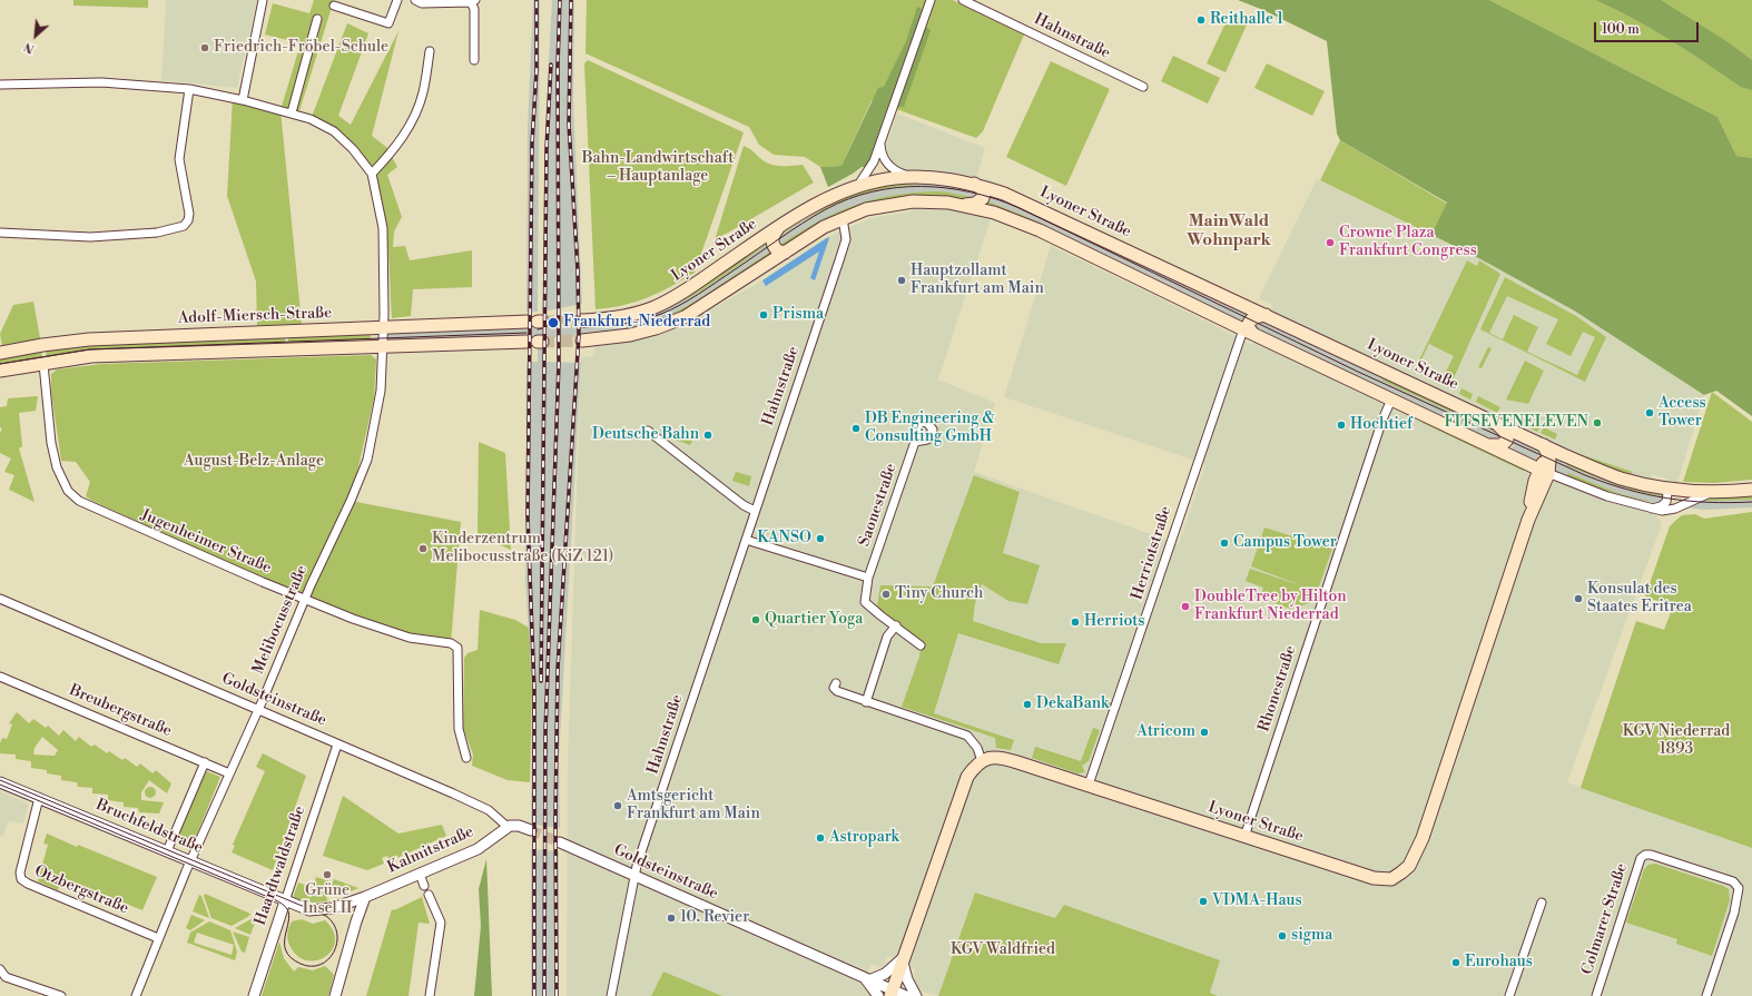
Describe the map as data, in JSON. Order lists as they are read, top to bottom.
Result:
{
  "streets": {
    "main road": ["Lyoner Straße", "Adolf-Miersch-Straße"],
    "street": [
      "Hahnstraße",
      "Saonestraße",
      "Jugenheimer Straße",
      "Herriotstraße",
      "Melibocusstraße",
      "Rhonestraße",
      "Goldsteinstraße",
      "Breubergstraße",
      "Bruchfeldstraße",
      "Kalmitstraße",
      "Haardtwaldstraße",
      "Otzbergstraße",
      "Colmarer Straße"
    ]
  },
  "crossings": [
    ["Hahnstraße", "Goldsteinstraße"],
    ["Lyoner Straße", "Herriotstraße"],
    ["Lyoner Straße", "Rhonestraße"],
    ["Adolf-Miersch-Straße", "Melibocusstraße"],
    ["Jugenheimer Straße", "Melibocusstraße"],
    ["Melibocusstraße", "Goldsteinstraße"],
    ["Melibocusstraße", "Breubergstraße"],
    ["Melibocusstraße", "Bruchfeldstraße"],
    ["Melibocusstraße", "Otzbergstraße"],
    ["Goldsteinstraße", "Kalmitstraße"],
    ["Goldsteinstraße", "Haardtwaldstraße"],
    ["Bruchfeldstraße", "Kalmitstraße"],
    ["Bruchfeldstraße", "Haardtwaldstraße"],
    ["Bruchfeldstraße", "Otzbergstraße"]
  ],
  "districts": ["MainWald Wohnpark"],
  "parks": [
    "Bahn-Landwirtschaft – Hauptanlage",
    "August-Belz-Anlage",
    "KGV Niederrad 1893",
    "KGV Waldfried"
  ],
  "places": [
    "Reithalle 1",
    "Friedrich-Fröbel-Schule",
    "Crowne Plaza Frankfurt Congress",
    "Hauptzollamt Frankfurt am Main",
    "Prisma",
    "Frankfurt-Niederrad",
    "Access Tower",
    "FITSEVENELEVEN",
    "Hochtief",
    "DB Engineering & Consulting GmbH",
    "Deutsche Bahn",
    "KANSO",
    "Campus Tower",
    "Kinderzentrum Melibocusstraße (KiZ 121)",
    "Tiny Church",
    "Konsulat des Staates Eritrea",
    "DoubleTree by Hilton Frankfurt Niederrad",
    "Quartier Yoga",
    "Herriots",
    "DekaBank",
    "Atricom",
    "Amtsgericht Frankfurt am Main",
    "Astropark",
    "Grüne Insel II",
    "VDMA-Haus",
    "10. Revier",
    "sigma",
    "Eurohaus"
  ],
  "scale_bar": "100 m",
  "north": "bottom left"
}
